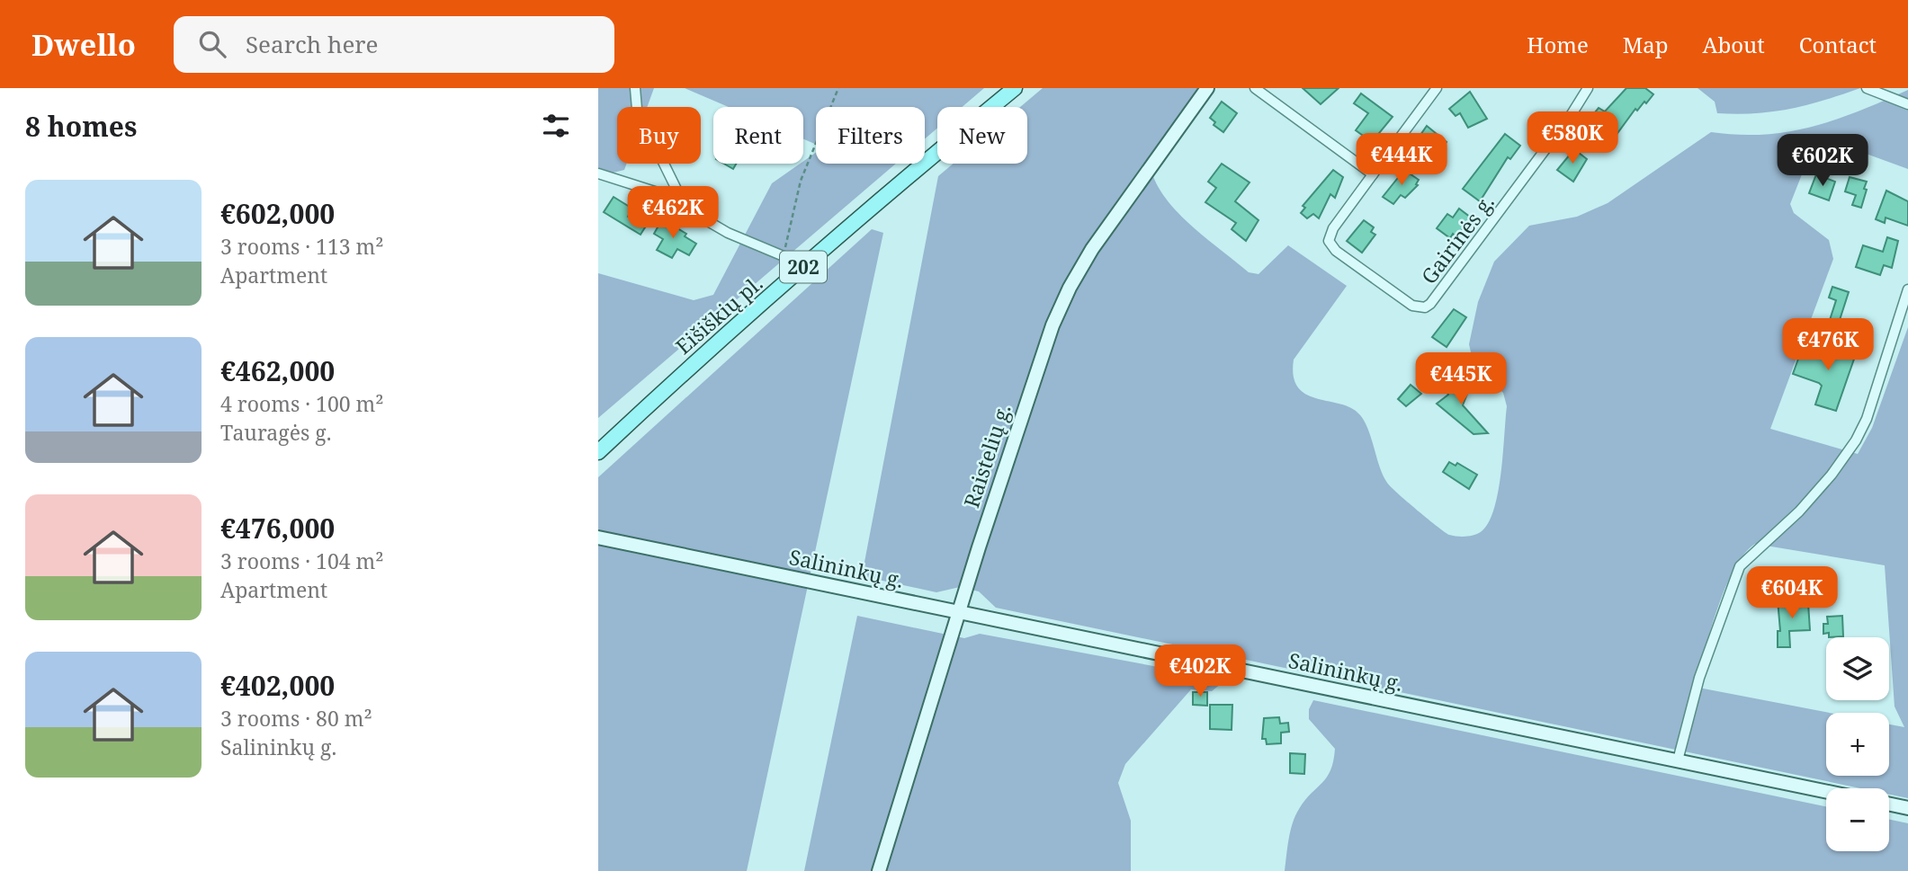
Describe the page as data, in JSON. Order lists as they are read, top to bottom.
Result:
{
  "streets": {
    "main road": [
      "202",
      "Eišiškių pl.",
      "Raistelių g.",
      "Salininkų g."
    ],
    "street": ["Gairinės g."]
  },
  "crossings": [
    ["Raistelių g.", "Salininkų g."]
  ],
  "page": {
    "header": "Dwello",
    "search": "Search here",
    "nav": [
      "Home",
      "Map",
      "About",
      "Contact"
    ],
    "heading": "8 homes",
    "chip": [
      "Buy",
      "Rent",
      "Filters",
      "New"
    ],
    "price": [
      "€580K",
      "€444K",
      "€602K",
      "€462K",
      "€476K",
      "€445K",
      "€604K",
      "€402K"
    ],
    "list": [
      {
        "name": "€602,000",
        "note": "3 rooms · 113 m² · Apartment"
      },
      {
        "name": "€462,000",
        "note": "4 rooms · 100 m² · Tauragės g."
      },
      {
        "name": "€476,000",
        "note": "3 rooms · 104 m² · Apartment"
      },
      {
        "name": "€402,000",
        "note": "3 rooms · 80 m² · Salininkų g."
      }
    ],
    "map_buttons": ["+", "−"]
  }
}
